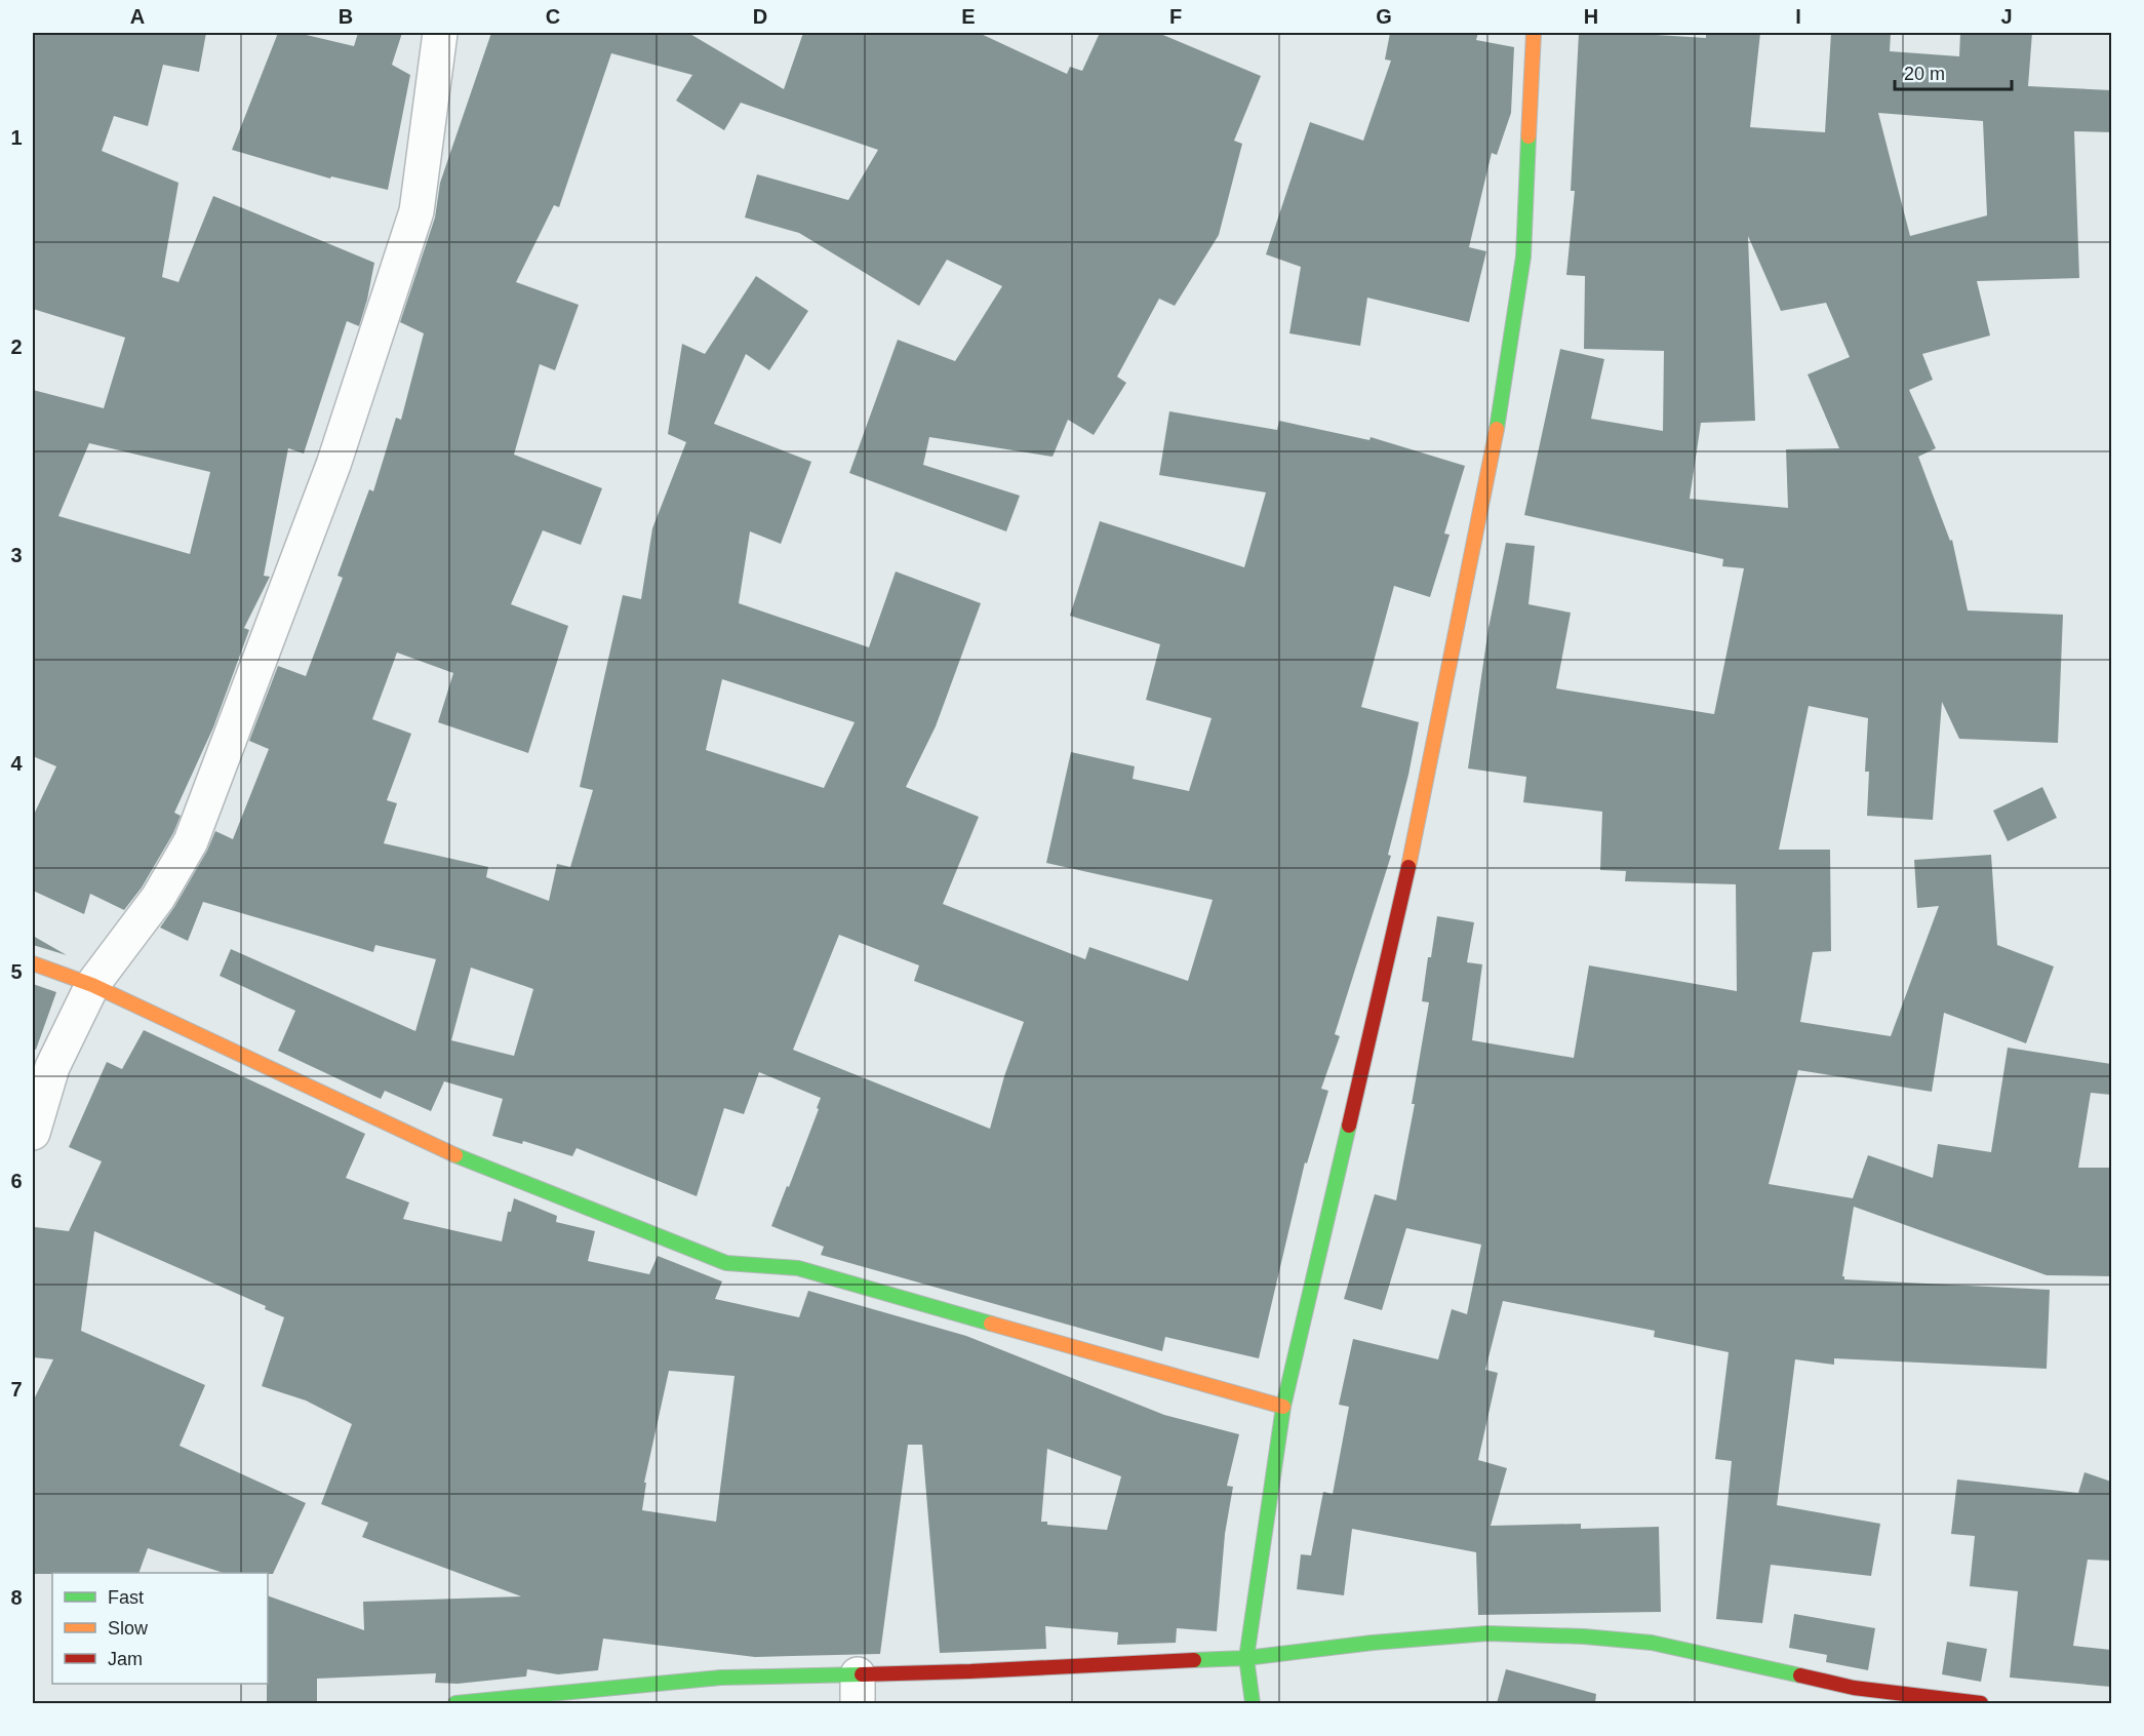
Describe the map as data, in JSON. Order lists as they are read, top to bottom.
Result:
{
  "legend": ["Fast", "Slow", "Jam"],
  "scale_bar": "20 m",
  "grid": {
    "columns": [
      "A",
      "B",
      "C",
      "D",
      "E",
      "F",
      "G",
      "H",
      "I",
      "J"
    ],
    "rows": [
      "1",
      "2",
      "3",
      "4",
      "5",
      "6",
      "7",
      "8"
    ]
  }
}
